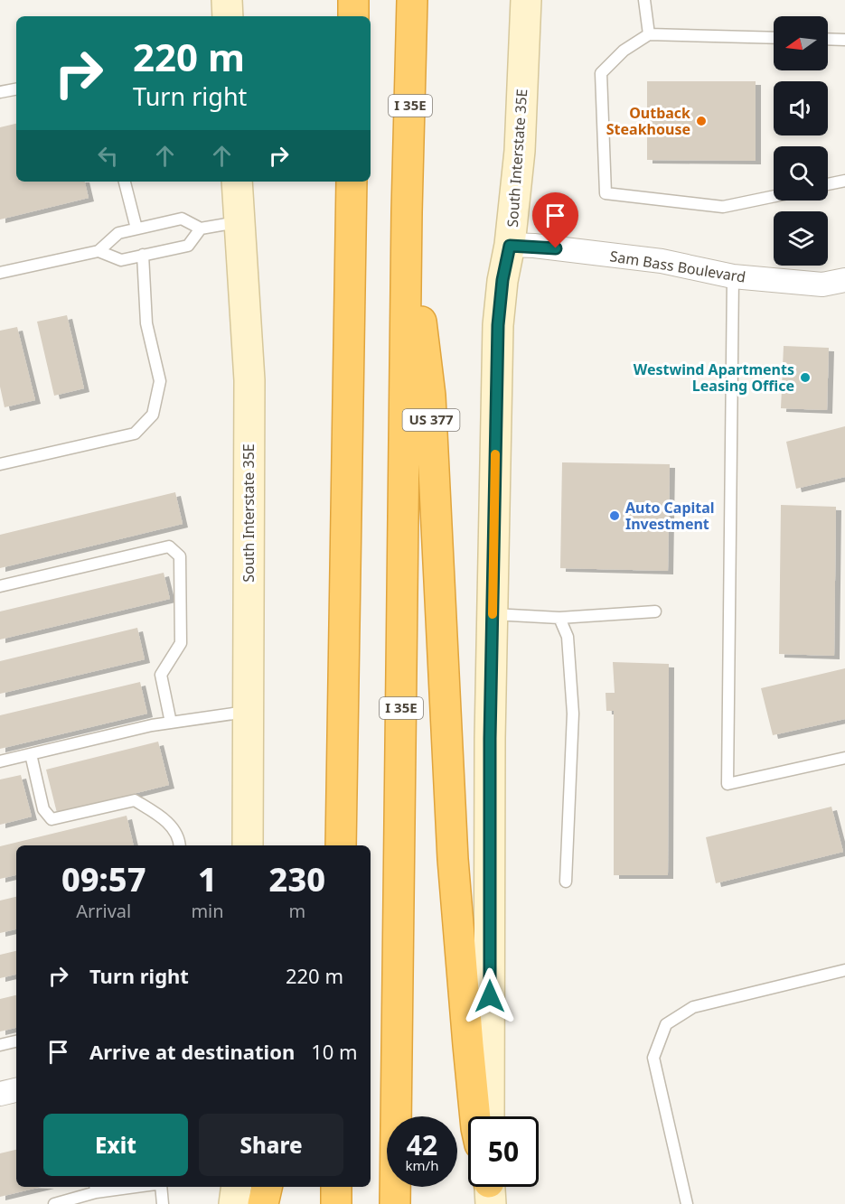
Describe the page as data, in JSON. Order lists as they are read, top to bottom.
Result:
{
  "streets": {
    "highway": ["I 35E", "US 377"],
    "main road": ["South Interstate 35E"],
    "street": ["Sam Bass Boulevard"]
  },
  "crossings": [
    ["I 35E", "US 377"],
    ["South Interstate 35E", "Sam Bass Boulevard"]
  ],
  "places": ["Outback Steakhouse", "Westwind Apartments Leasing Office", "Auto Capital Investment"],
  "north": "left",
  "page": {
    "turn": ["220 m", "Turn right"],
    "eta": [
      "09:57",
      "Arrival",
      "1",
      "min",
      "230",
      "m"
    ],
    "list": [
      {
        "name": "Turn right",
        "value": "220 m"
      },
      {
        "name": "Arrive at destination",
        "value": "10 m"
      }
    ],
    "buttons": ["Exit", "Share"],
    "speed": "42 km/h",
    "limit": "50"
  }
}
